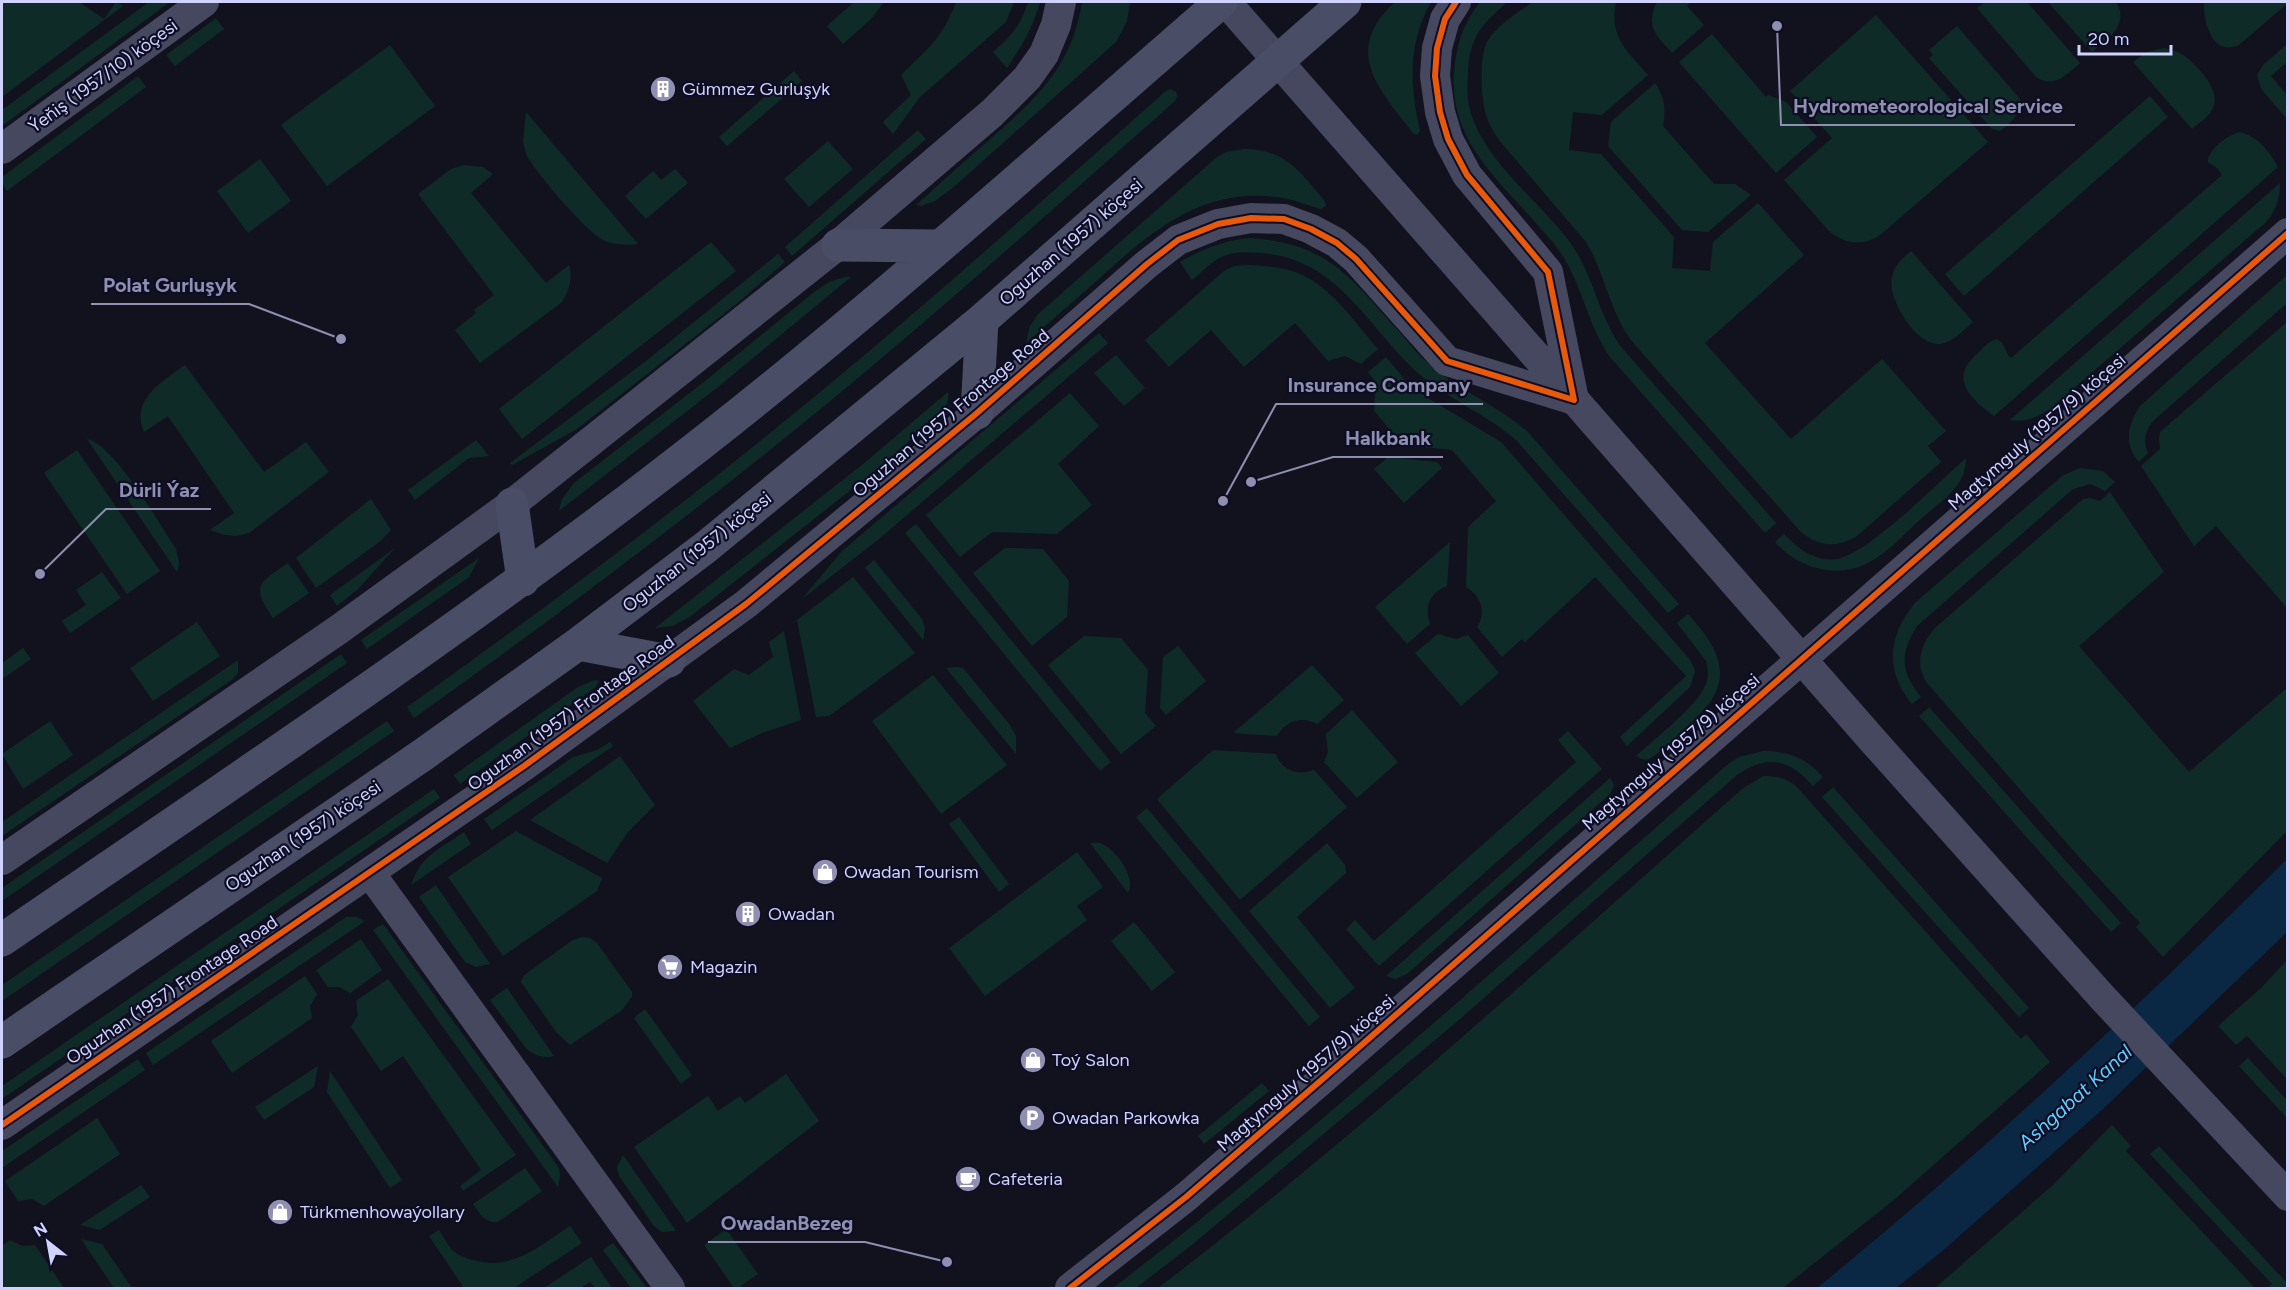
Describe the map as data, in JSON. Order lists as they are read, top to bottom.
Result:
{
  "streets": {
    "main road": ["Oguzhan (1957) köçesi"],
    "street": ["Ýeňiş (1957/10) köçesi", "Oguzhan (1957) Frontage Road", "Magtymguly (1957/9) köçesi"]
  },
  "water": ["Ashgabat Kanal"],
  "places": {
    "other": [
      "Hydrometeorological Service",
      "Polat Gurluşyk",
      "Halkbank",
      "Insurance Company",
      "Dürli Ýaz",
      "OwadanBezeg"
    ],
    "building": ["Gümmez Gurluşyk", "Owadan"],
    "shop": ["Owadan Tourism", "Toý Salon", "Türkmenhowaýollary"],
    "supermarket": ["Magazin"],
    "parking": ["Owadan Parkowka"],
    "cafe": ["Cafeteria"]
  },
  "scale_bar": "20 m",
  "north": "top left"
}
